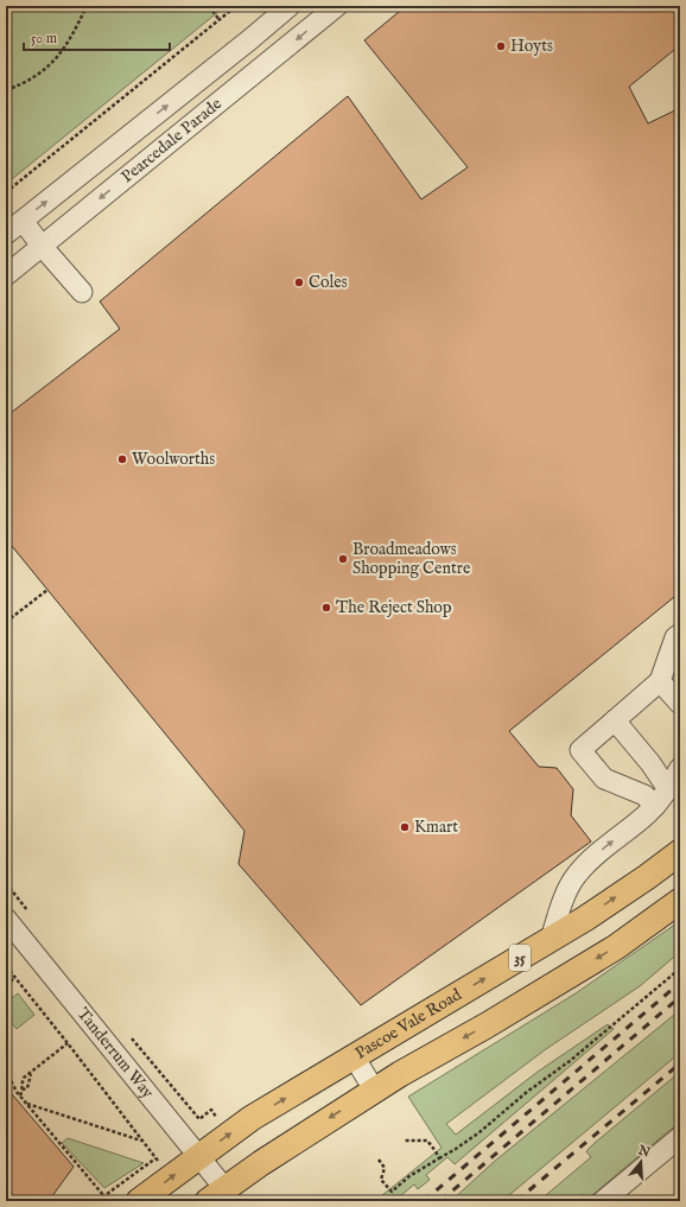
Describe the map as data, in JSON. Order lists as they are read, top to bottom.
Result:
{
  "streets": {
    "main road": ["35", "Pascoe Vale Road"],
    "street": ["Pearcedale Parade", "Tanderrum Way"]
  },
  "crossings": [
    ["35", "Tanderrum Way"],
    ["Pascoe Vale Road", "Tanderrum Way"]
  ],
  "places": [
    "Hoyts",
    "Coles",
    "Woolworths",
    "Broadmeadows Shopping Centre",
    "The Reject Shop",
    "Kmart"
  ],
  "scale_bar": "50 m",
  "north": "top"
}
